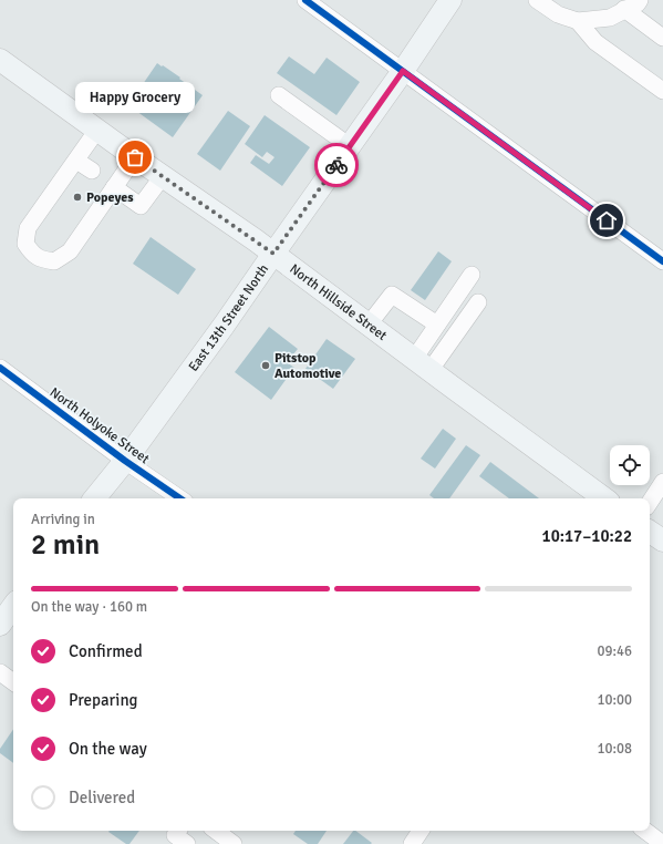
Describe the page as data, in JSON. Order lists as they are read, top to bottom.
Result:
{
  "streets": {
    "main road": ["North Hillside Street", "East 13th Street North"],
    "street": ["North Holyoke Street"]
  },
  "crossings": [
    ["North Hillside Street", "East 13th Street North"],
    ["East 13th Street North", "North Holyoke Street"]
  ],
  "places": ["Happy Grocery", "Popeyes", "Pitstop Automotive"],
  "page": {
    "bubble": "Happy Grocery",
    "heading": ["2 min", "Arriving in", "10:17–10:22"],
    "bar": "On the way · 160 m",
    "list": [
      ["Confirmed", "09:46"],
      ["Preparing", "10:00"],
      ["On the way", "10:08"],
      "Delivered"
    ]
  }
}
